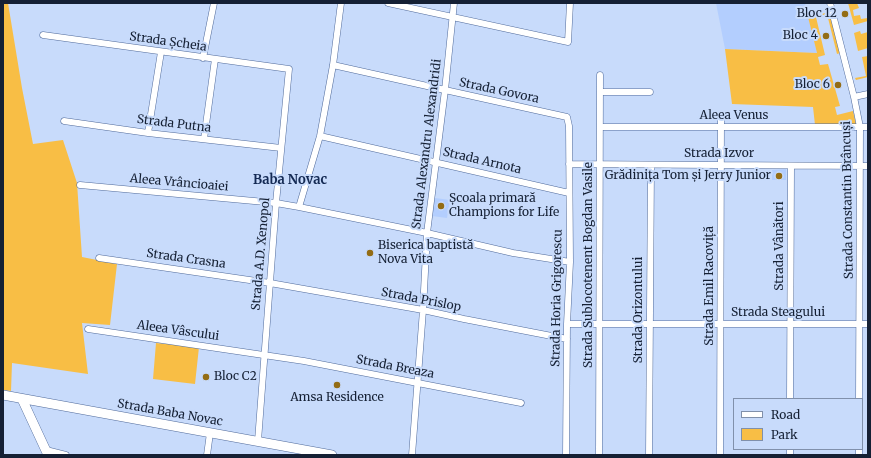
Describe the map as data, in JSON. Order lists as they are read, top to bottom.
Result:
{
  "streets": {
    "main road": ["Strada Baba Novac"],
    "street": [
      "Strada Șcheia",
      "Strada Govora",
      "Aleea Venus",
      "Strada Putna",
      "Strada Alexandru Alexandridi",
      "Strada Izvor",
      "Strada Arnota",
      "Aleea Vrâncioaiei",
      "Strada Constantin Brâncuși",
      "Strada Vânători",
      "Strada A.D. Xenopol",
      "Strada Crasna",
      "Strada Sublocotenent Bogdan Vasile",
      "Strada Emil Racoviță",
      "Strada Horia Grigorescu",
      "Strada Prislop",
      "Strada Orizontului",
      "Strada Steagului",
      "Aleea Vâscului",
      "Strada Breaza"
    ]
  },
  "crossings": [
    ["Strada Șcheia", "Strada A.D. Xenopol"],
    ["Strada Govora", "Strada Alexandru Alexandridi"],
    ["Strada Govora", "Strada Horia Grigorescu"],
    ["Aleea Venus", "Strada Constantin Brâncuși"],
    ["Aleea Venus", "Strada Sublocotenent Bogdan Vasile"],
    ["Aleea Venus", "Strada Emil Racoviță"],
    ["Strada Putna", "Strada A.D. Xenopol"],
    ["Strada Alexandru Alexandridi", "Strada Arnota"],
    ["Strada Alexandru Alexandridi", "Aleea Vrâncioaiei"],
    ["Strada Alexandru Alexandridi", "Strada Prislop"],
    ["Strada Alexandru Alexandridi", "Strada Breaza"],
    ["Strada Izvor", "Strada Constantin Brâncuși"],
    ["Strada Izvor", "Strada Vânători"],
    ["Strada Izvor", "Strada Sublocotenent Bogdan Vasile"],
    ["Strada Izvor", "Strada Emil Racoviță"],
    ["Strada Izvor", "Strada Horia Grigorescu"],
    ["Strada Izvor", "Strada Orizontului"],
    ["Strada Arnota", "Strada Horia Grigorescu"],
    ["Aleea Vrâncioaiei", "Strada A.D. Xenopol"],
    ["Aleea Vrâncioaiei", "Strada Horia Grigorescu"],
    ["Strada Constantin Brâncuși", "Strada Steagului"],
    ["Strada Vânători", "Strada Steagului"],
    ["Strada A.D. Xenopol", "Strada Crasna"],
    ["Strada A.D. Xenopol", "Strada Prislop"],
    ["Strada A.D. Xenopol", "Aleea Vâscului"],
    ["Strada A.D. Xenopol", "Strada Breaza"],
    ["Strada A.D. Xenopol", "Strada Baba Novac"],
    ["Strada Crasna", "Strada Prislop"],
    ["Strada Sublocotenent Bogdan Vasile", "Strada Steagului"],
    ["Strada Emil Racoviță", "Strada Steagului"],
    ["Strada Horia Grigorescu", "Strada Prislop"],
    ["Strada Horia Grigorescu", "Strada Steagului"],
    ["Strada Orizontului", "Strada Steagului"],
    ["Aleea Vâscului", "Strada Breaza"]
  ],
  "districts": ["Baba Novac"],
  "places": [
    "Bloc 12",
    "Bloc 4",
    "Bloc 6",
    "Grădinița Tom și Jerry Junior",
    "Școala primară Champions for Life",
    "Biserica baptistă Nova Vita",
    "Bloc C2",
    "Amsa Residence"
  ],
  "legend": ["Road", "Park"]
}
